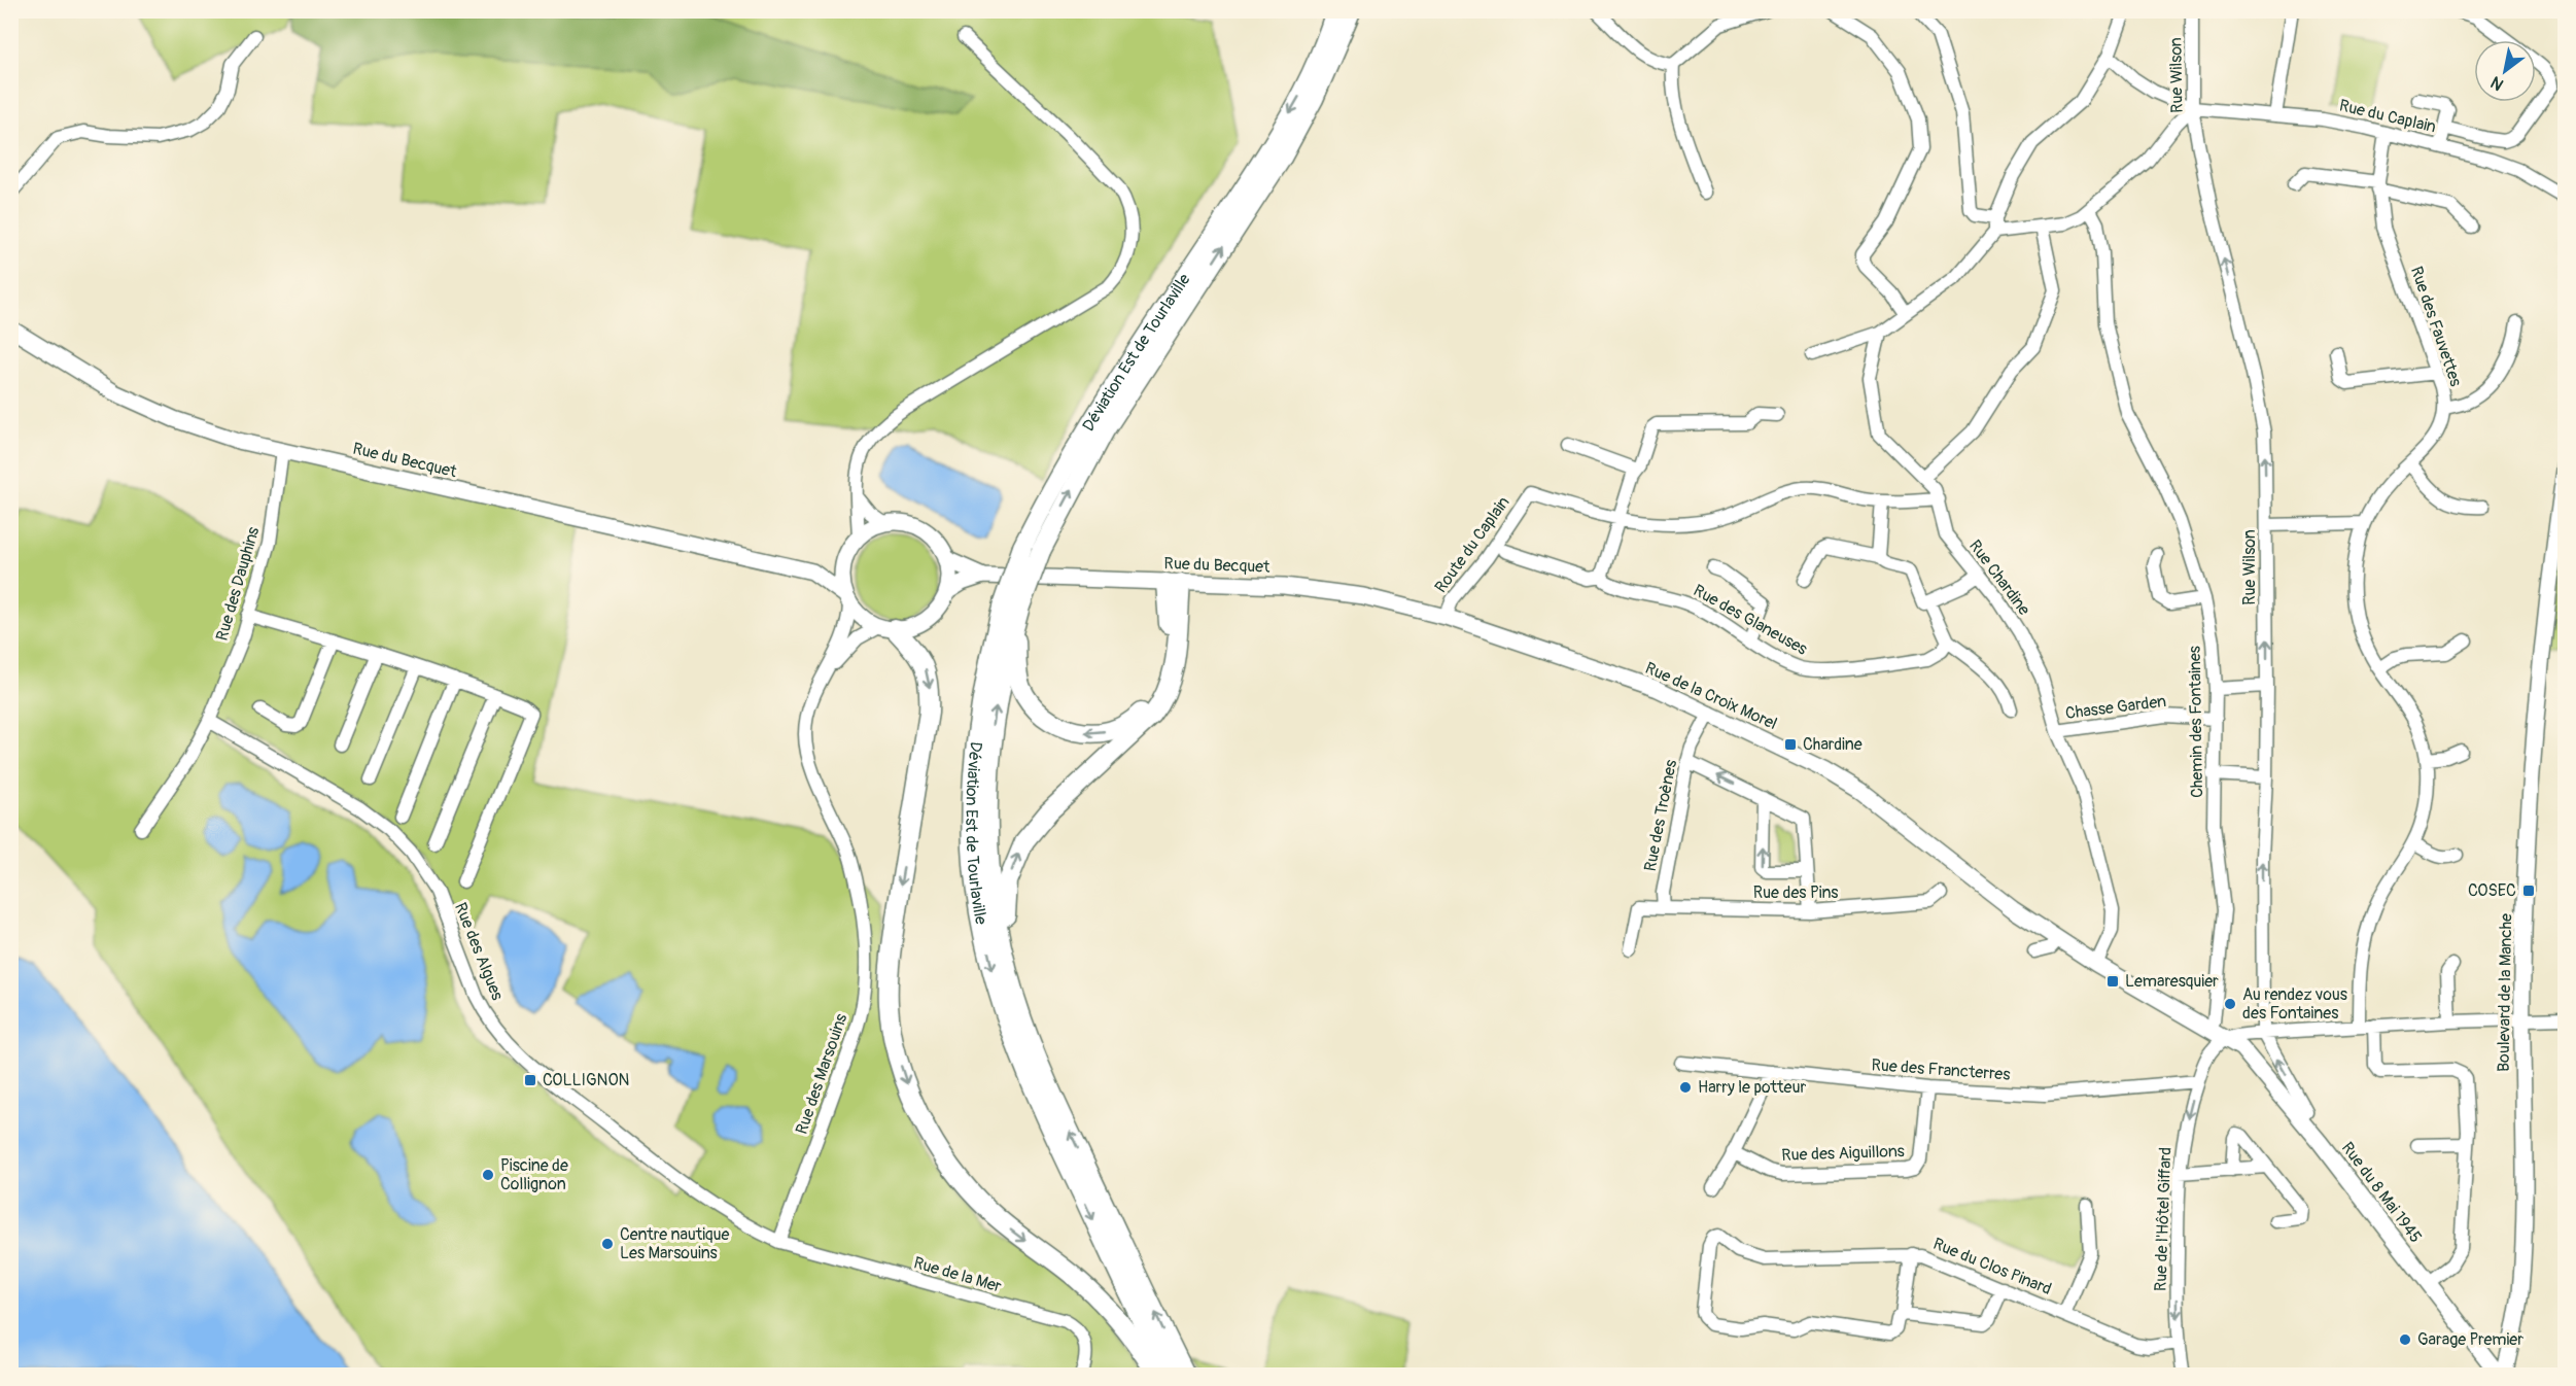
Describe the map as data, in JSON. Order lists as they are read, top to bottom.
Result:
{
  "streets": {
    "highway": ["Déviation Est de Tourlaville"],
    "main road": [
      "Rue du Becquet",
      "Rue de la Croix Morel",
      "Boulevard de la Manche",
      "Rue du 8 Mai 1945"
    ],
    "street": [
      "Rue Wilson",
      "Rue du Caplain",
      "Rue des Fauvettes",
      "Route du Caplain",
      "Rue Chardine",
      "Rue des Dauphins",
      "Rue des Glaneuses",
      "Chasse Garden",
      "Chemin des Fontaines",
      "Rue des Troènes",
      "Rue des Pins",
      "Rue des Algues",
      "Rue des Francterres",
      "Rue des Marsouins",
      "Rue des Aiguillons",
      "Rue de l'Hôtel Giffard",
      "Rue du Clos Pinard",
      "Rue de la Mer"
    ]
  },
  "crossings": [
    ["Rue Wilson", "Rue du Caplain"],
    ["Rue Wilson", "Rue du 8 Mai 1945"],
    ["Rue du Caplain", "Rue des Fauvettes"],
    ["Rue du Becquet", "Route du Caplain"],
    ["Rue du Becquet", "Rue des Dauphins"],
    ["Rue du Becquet", "Rue de la Croix Morel"],
    ["Rue du Becquet", "Rue des Marsouins"],
    ["Route du Caplain", "Rue de la Croix Morel"],
    ["Rue Chardine", "Rue de la Croix Morel"],
    ["Rue Chardine", "Chasse Garden"],
    ["Rue des Dauphins", "Rue des Algues"],
    ["Rue de la Croix Morel", "Chemin des Fontaines"],
    ["Rue de la Croix Morel", "Rue des Troènes"],
    ["Rue de la Croix Morel", "Rue du 8 Mai 1945"],
    ["Rue de la Croix Morel", "Rue de l'Hôtel Giffard"],
    ["Chasse Garden", "Chemin des Fontaines"],
    ["Rue des Troènes", "Rue des Pins"],
    ["Rue des Algues", "Rue des Marsouins"],
    ["Rue des Algues", "Rue de la Mer"],
    ["Boulevard de la Manche", "Rue du 8 Mai 1945"],
    ["Rue des Francterres", "Rue des Aiguillons"],
    ["Rue des Francterres", "Rue de l'Hôtel Giffard"],
    ["Rue des Marsouins", "Rue de la Mer"],
    ["Rue du 8 Mai 1945", "Rue de l'Hôtel Giffard"],
    ["Rue de l'Hôtel Giffard", "Rue du Clos Pinard"]
  ],
  "one_way": ["Rue Wilson"],
  "places": {
    "transit": [
      "Chardine",
      "COSEC",
      "Lemaresquier",
      "COLLIGNON"
    ],
    "other": [
      "Au rendez vous des Fontaines",
      "Harry le potteur",
      "Piscine de Collignon",
      "Centre nautique Les Marsouins",
      "Garage Premier"
    ]
  },
  "north": "bottom left"
}
